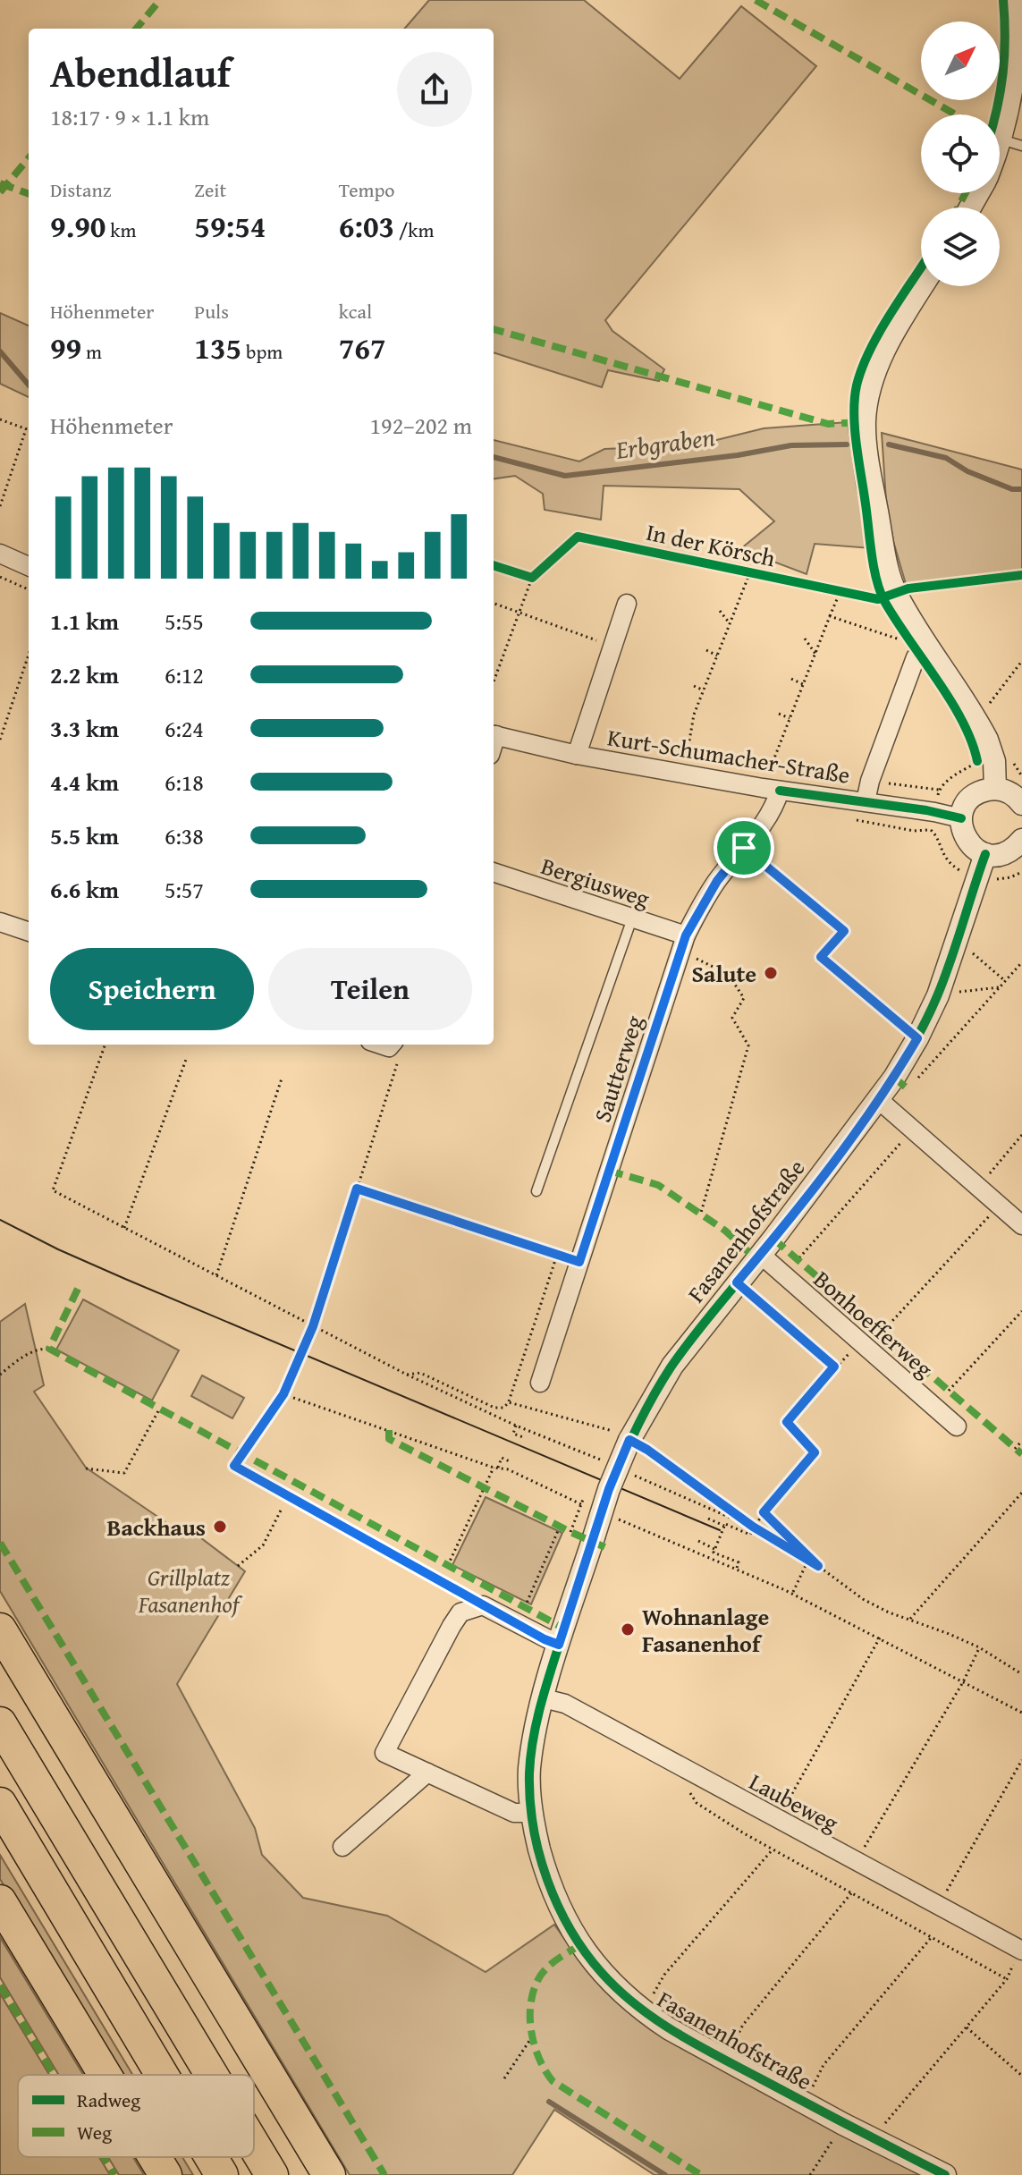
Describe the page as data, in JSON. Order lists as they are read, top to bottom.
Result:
{
  "streets": {
    "street": [
      "Kurt-Schumacher-Straße",
      "Bergiusweg",
      "Sautterweg",
      "Fasanenhofstraße",
      "Bonhoefferweg",
      "Laubeweg"
    ],
    "cycle path": ["In der Körsch"]
  },
  "crossings": [
    ["Kurt-Schumacher-Straße", "Sautterweg"],
    ["Bergiusweg", "Sautterweg"],
    ["Fasanenhofstraße", "Bonhoefferweg"],
    ["Fasanenhofstraße", "Laubeweg"]
  ],
  "water": ["Erbgraben"],
  "parks": ["Grillplatz Fasanenhof"],
  "places": ["Salute", "Backhaus", "Wohnanlage Fasanenhof"],
  "legend": ["Radweg", "Weg"],
  "north": "top right",
  "page": {
    "heading": ["Abendlauf", "18:17 · 9 × 1.1 km"],
    "stats": [
      ["Distanz", "9.90 km"],
      ["Zeit", "59:54"],
      ["Tempo", "6:03 /km"],
      ["Höhenmeter", "99 m"],
      ["Puls", "135 bpm"],
      ["kcal", "767"]
    ],
    "chart": ["Höhenmeter", "192–202 m"],
    "list": [
      {
        "name": "1.1 km",
        "note": "5:55"
      },
      {
        "name": "2.2 km",
        "note": "6:12"
      },
      {
        "name": "3.3 km",
        "note": "6:24"
      },
      {
        "name": "4.4 km",
        "note": "6:18"
      },
      {
        "name": "5.5 km",
        "note": "6:38"
      },
      {
        "name": "6.6 km",
        "note": "5:57"
      }
    ],
    "buttons": ["Speichern", "Teilen"]
  }
}
